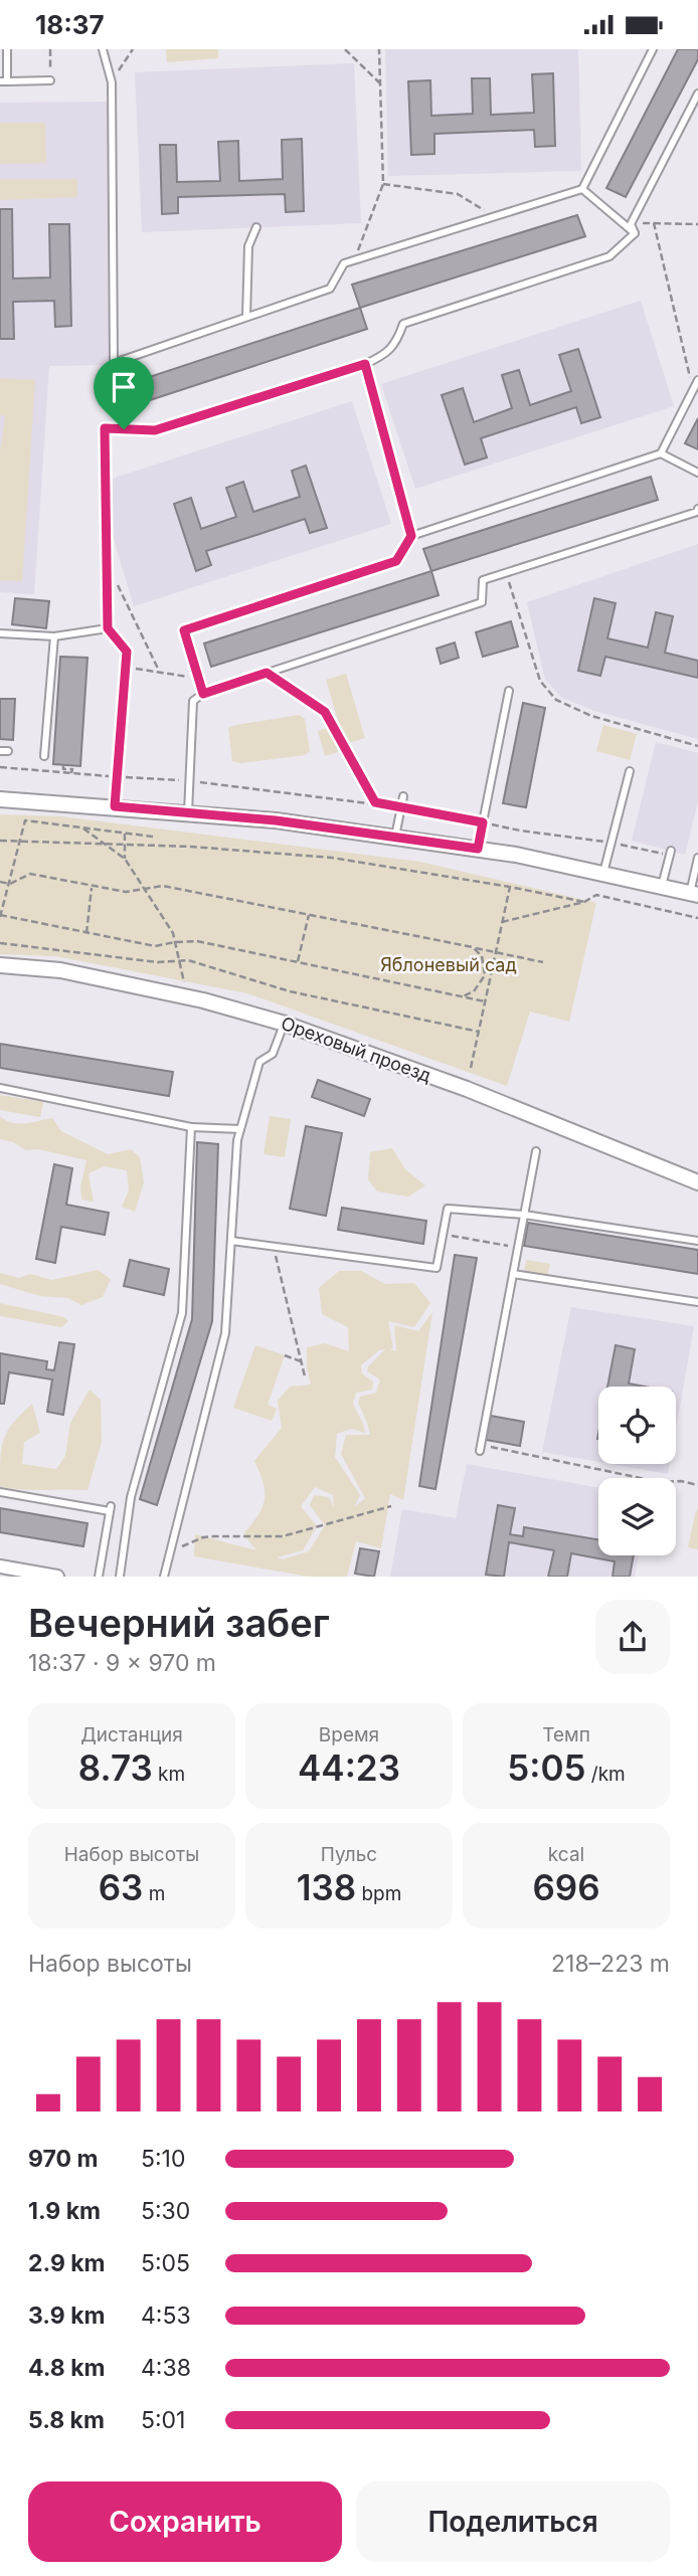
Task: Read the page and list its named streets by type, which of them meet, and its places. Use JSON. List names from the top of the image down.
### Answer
{
  "streets": {
    "street": ["Ореховый проезд"]
  },
  "parks": ["Яблоневый сад"],
  "page": {
    "status": "18:37",
    "heading": ["Вечерний забег", "18:37 · 9 × 970 m"],
    "stats": [
      ["Дистанция", "8.73 km"],
      ["Время", "44:23"],
      ["Темп", "5:05 /km"],
      ["Набор высоты", "63 m"],
      ["Пульс", "138 bpm"],
      ["kcal", "696"]
    ],
    "chart": ["Набор высоты", "218–223 m"],
    "list": [
      {
        "name": "970 m",
        "note": "5:10"
      },
      {
        "name": "1.9 km",
        "note": "5:30"
      },
      {
        "name": "2.9 km",
        "note": "5:05"
      },
      {
        "name": "3.9 km",
        "note": "4:53"
      },
      {
        "name": "4.8 km",
        "note": "4:38"
      },
      {
        "name": "5.8 km",
        "note": "5:01"
      }
    ],
    "buttons": ["Сохранить", "Поделиться"]
  }
}
